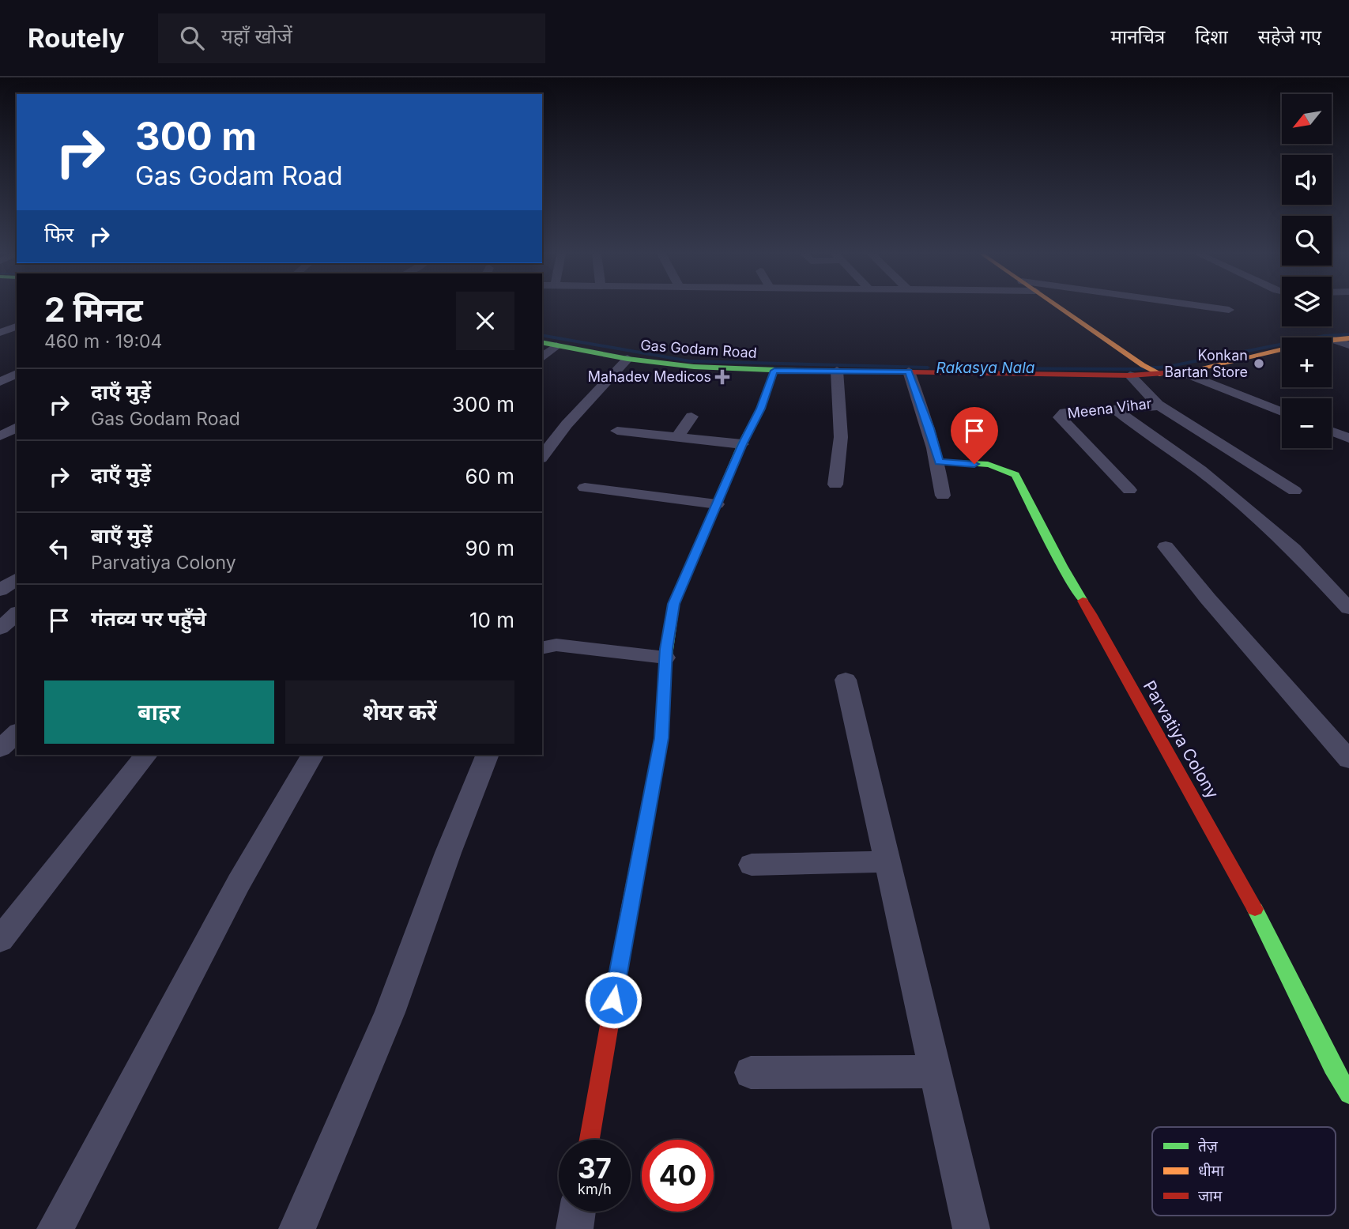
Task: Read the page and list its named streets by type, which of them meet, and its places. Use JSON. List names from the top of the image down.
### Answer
{
  "streets": {
    "street": ["Gas Godam Road", "Meena Vihar", "Parvatiya Colony"]
  },
  "crossings": [
    ["Gas Godam Road", "Meena Vihar"]
  ],
  "water": ["Rakasya Nala"],
  "places": {
    "other": ["Konkan Bartan Store"],
    "health": ["Mahadev Medicos"]
  },
  "legend": ["तेज़", "धीमा", "जाम"],
  "north": "bottom left",
  "page": {
    "header": "Routely",
    "search": "यहाँ खोजें",
    "nav": ["मानचित्र", "दिशा", "सहेजे गए"],
    "map_buttons": ["+", "−"],
    "turn": ["300 m", "Gas Godam Road"],
    "then": "फिर",
    "heading": ["2 मिनट", "460 m · 19:04"],
    "list": [
      {
        "name": "दाएँ मुड़ें",
        "note": "Gas Godam Road",
        "value": "300 m"
      },
      {
        "name": "दाएँ मुड़ें",
        "value": "60 m"
      },
      {
        "name": "बाएँ मुड़ें",
        "note": "Parvatiya Colony",
        "value": "90 m"
      },
      {
        "name": "गंतव्य पर पहुँचे",
        "value": "10 m"
      }
    ],
    "buttons": ["बाहर", "शेयर करें"],
    "speed": "37 km/h",
    "limit": "40"
  }
}
